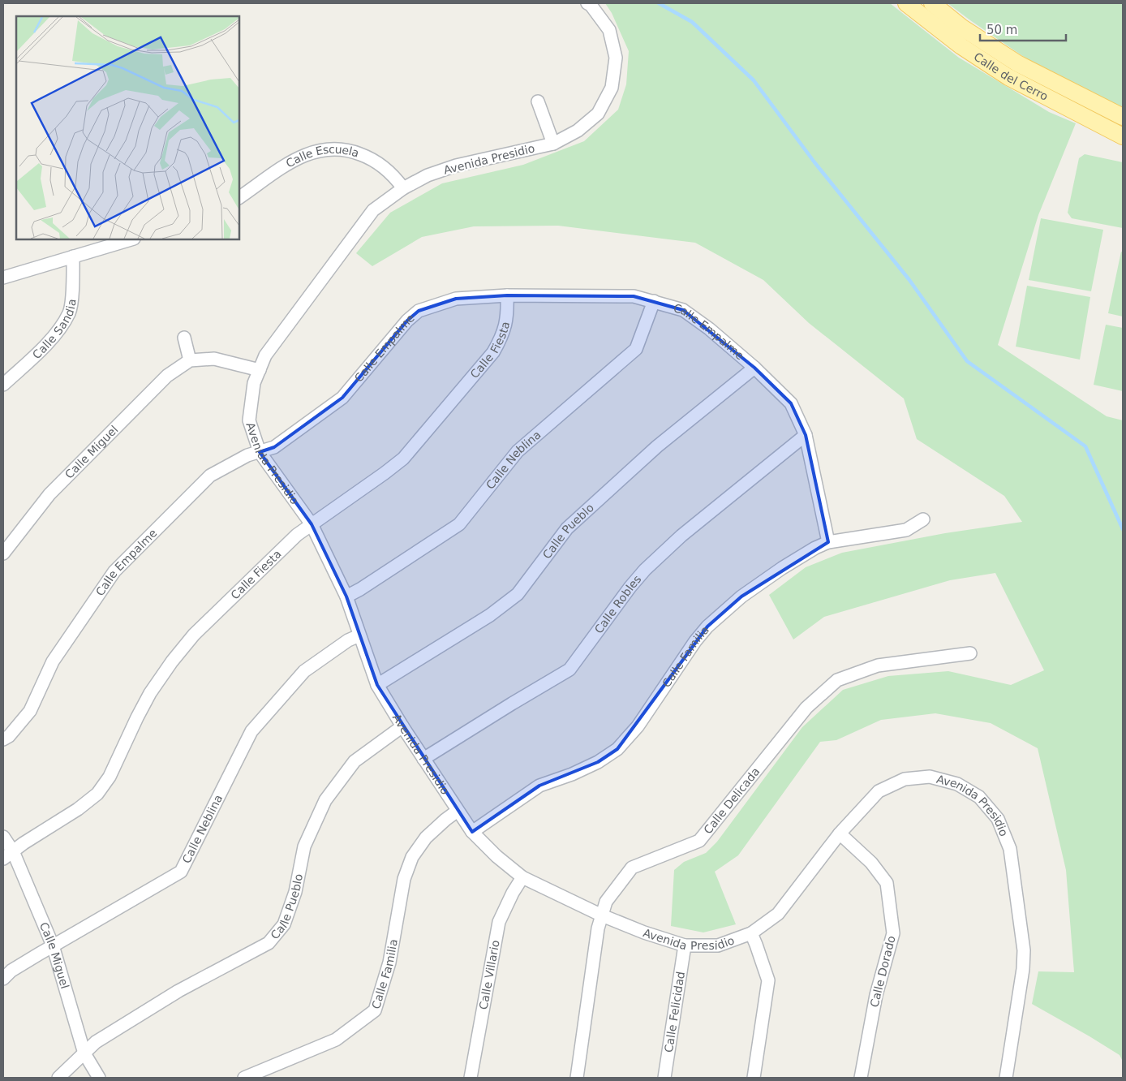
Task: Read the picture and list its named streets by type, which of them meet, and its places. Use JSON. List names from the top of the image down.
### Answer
{
  "streets": {
    "main road": ["Calle del Cerro"],
    "street": [
      "Avenida Presidio",
      "Calle Escuela",
      "Calle Sandia",
      "Calle Empalme",
      "Calle Fiesta",
      "Calle Miguel",
      "Calle Neblina",
      "Calle Pueblo",
      "Calle Robles",
      "Calle Familia",
      "Calle Delicada",
      "Calle Dorado",
      "Calle Villario",
      "Calle Felicidad"
    ]
  },
  "crossings": [
    ["Avenida Presidio", "Calle Escuela"],
    ["Avenida Presidio", "Calle Empalme"],
    ["Avenida Presidio", "Calle Fiesta"],
    ["Avenida Presidio", "Calle Neblina"],
    ["Avenida Presidio", "Calle Pueblo"],
    ["Avenida Presidio", "Calle Robles"],
    ["Avenida Presidio", "Calle Familia"],
    ["Avenida Presidio", "Calle Delicada"],
    ["Avenida Presidio", "Calle Dorado"],
    ["Avenida Presidio", "Calle Villario"],
    ["Avenida Presidio", "Calle Felicidad"],
    ["Calle Empalme", "Calle Fiesta"],
    ["Calle Empalme", "Calle Neblina"],
    ["Calle Empalme", "Calle Pueblo"],
    ["Calle Empalme", "Calle Robles"],
    ["Calle Empalme", "Calle Familia"],
    ["Calle Fiesta", "Calle Miguel"],
    ["Calle Miguel", "Calle Neblina"],
    ["Calle Miguel", "Calle Pueblo"]
  ],
  "scale_bar": "50 m"
}
